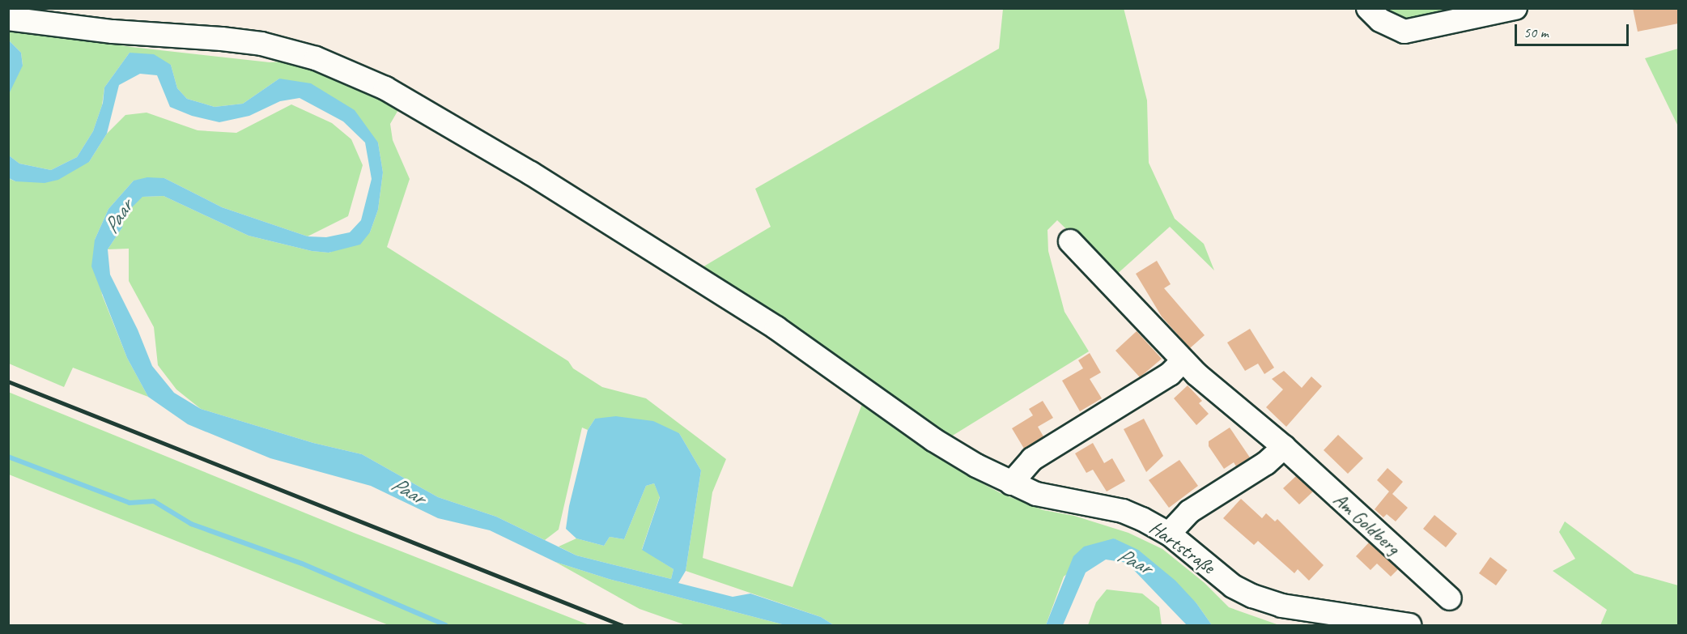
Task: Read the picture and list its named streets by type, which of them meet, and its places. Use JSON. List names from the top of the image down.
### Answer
{
  "streets": {
    "street": ["Am Goldberg", "Hartstraße"]
  },
  "water": ["Paar"],
  "scale_bar": "50 m"
}
